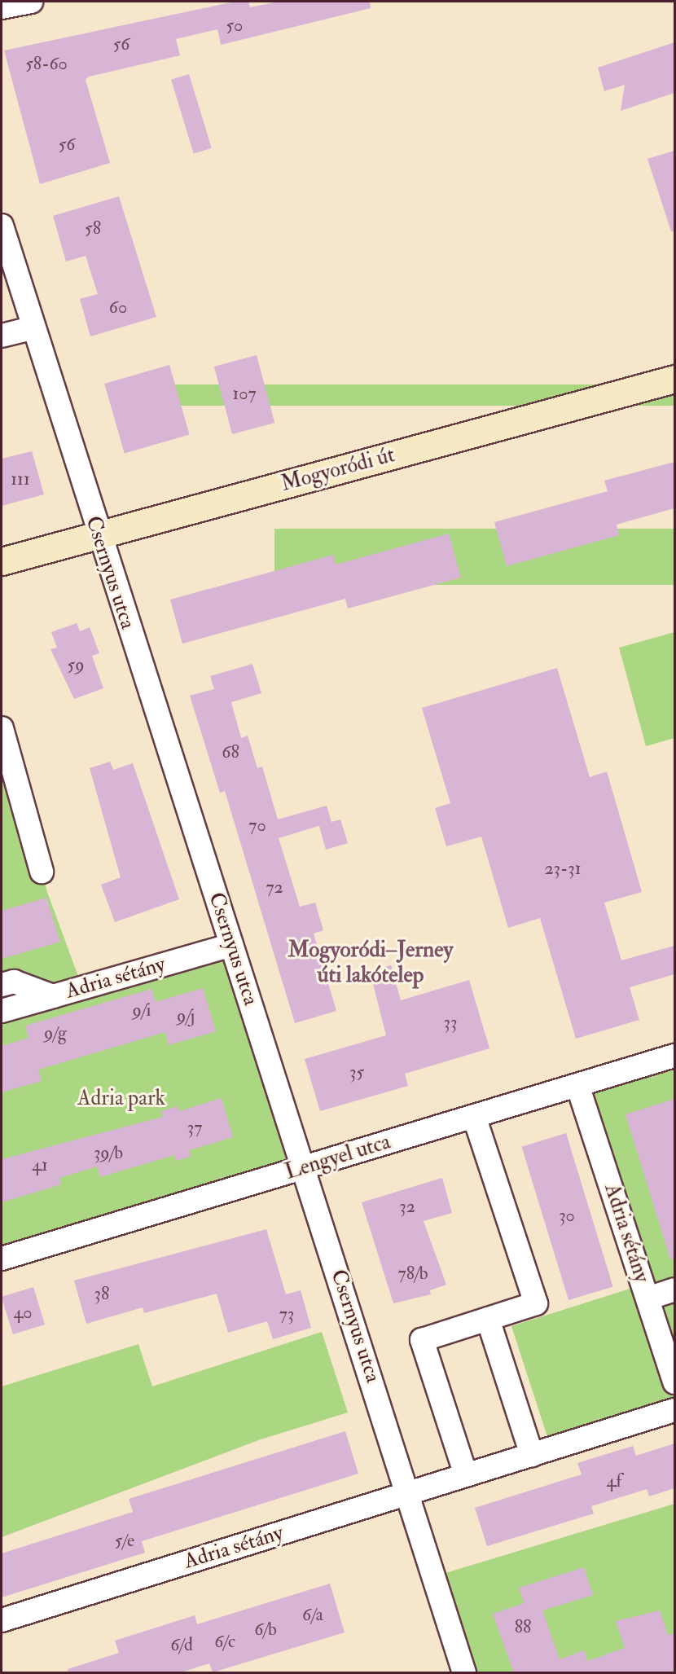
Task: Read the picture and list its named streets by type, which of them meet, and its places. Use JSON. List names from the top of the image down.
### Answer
{
  "streets": {
    "street": [
      "Mogyoródi út",
      "Csernyus utca",
      "Adria sétány",
      "Lengyel utca"
    ]
  },
  "crossings": [
    ["Mogyoródi út", "Csernyus utca"],
    ["Csernyus utca", "Adria sétány"],
    ["Csernyus utca", "Lengyel utca"],
    ["Adria sétány", "Lengyel utca"]
  ],
  "districts": ["Mogyoródi–Jerney úti lakótelep"],
  "parks": ["Adria park"],
  "house_numbers": [
    "50",
    "56",
    "58-60",
    "56",
    "58",
    "60",
    "107",
    "111",
    "59",
    "68",
    "70",
    "23-31",
    "72",
    "9/i",
    "9/j",
    "33",
    "9/g",
    "35",
    "37",
    "39/b",
    "41",
    "32",
    "30",
    "78/b",
    "38",
    "40",
    "73",
    "4f",
    "5/e",
    "6/a",
    "88",
    "6/b",
    "6/c",
    "6/d"
  ]
}
